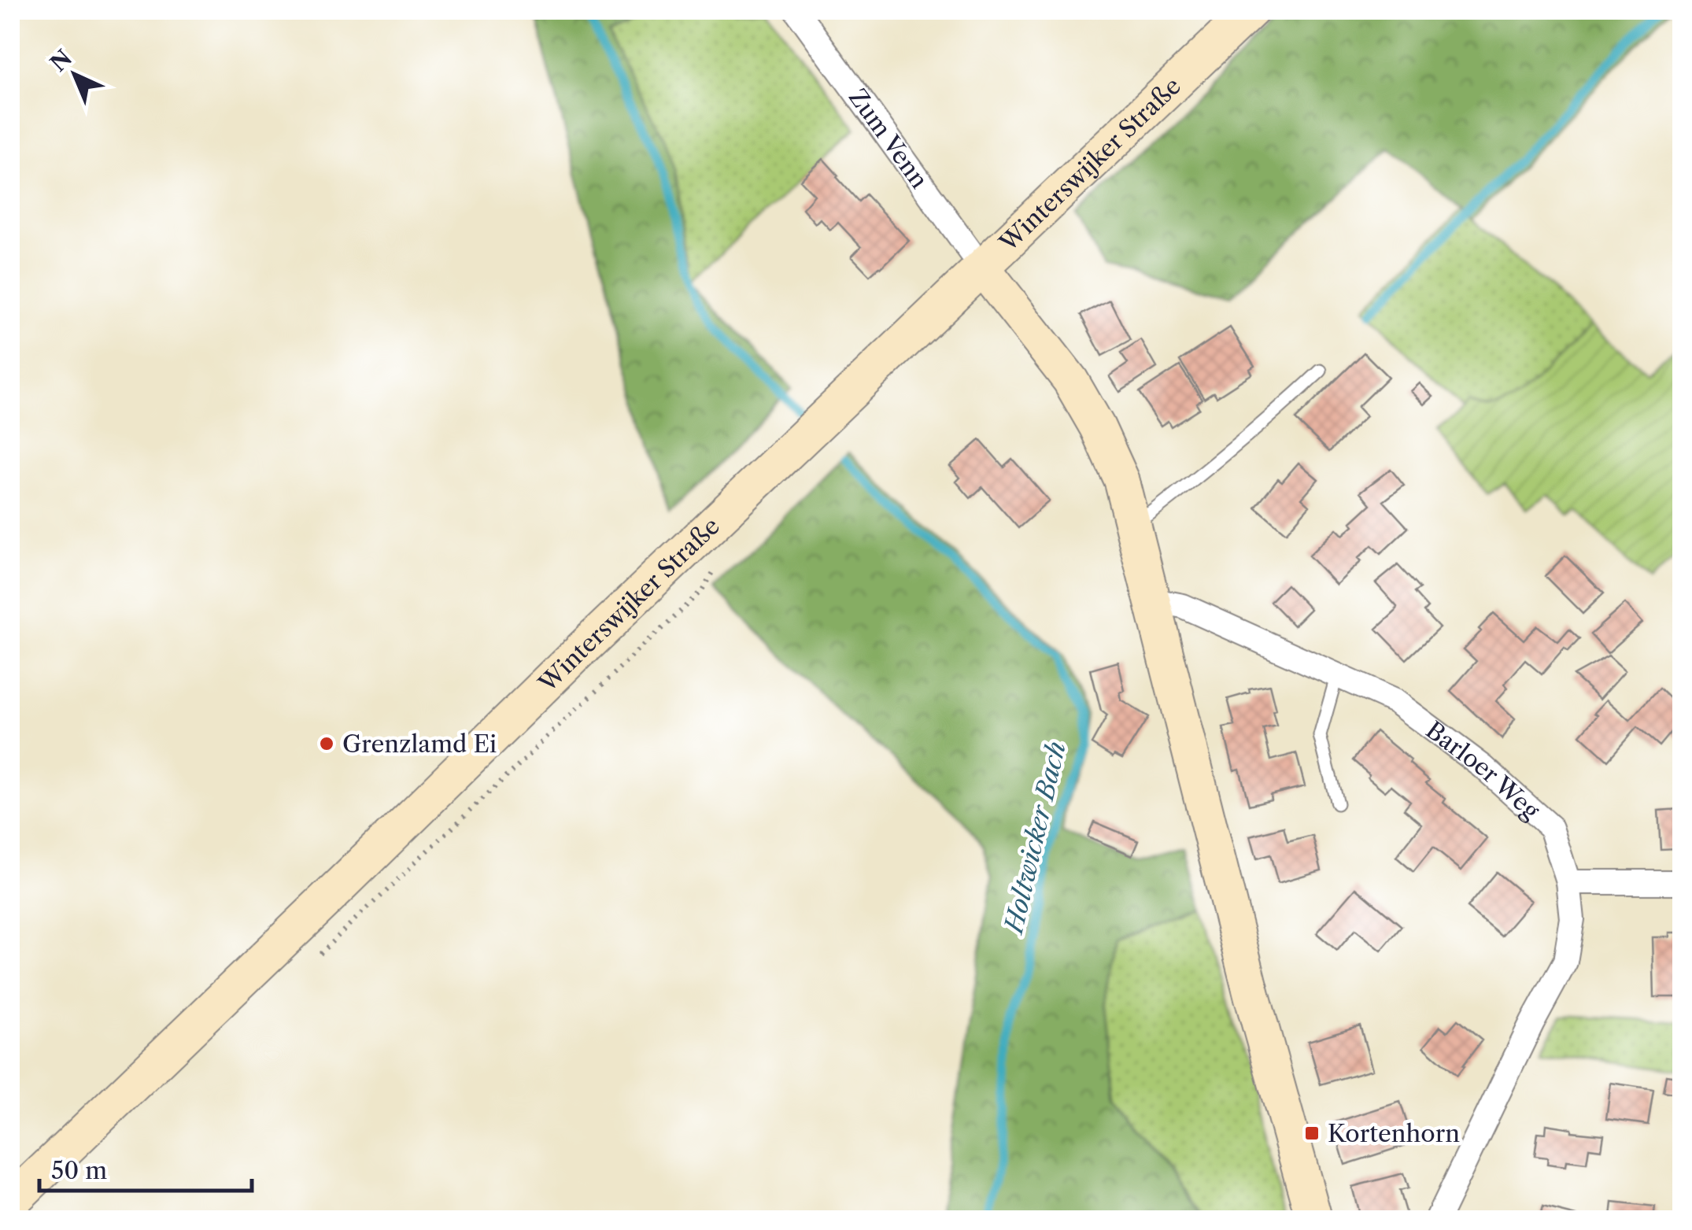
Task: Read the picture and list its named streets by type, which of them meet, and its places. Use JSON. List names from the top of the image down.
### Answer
{
  "streets": {
    "main road": ["Winterswijker Straße"],
    "street": ["Zum Venn", "Barloer Weg"]
  },
  "crossings": [
    ["Zum Venn", "Winterswijker Straße"]
  ],
  "water": ["Holtwicker Bach"],
  "places": {
    "other": ["Grenzlamd Ei"],
    "transit": ["Kortenhorn"]
  },
  "scale_bar": "50 m",
  "north": "top left"
}
